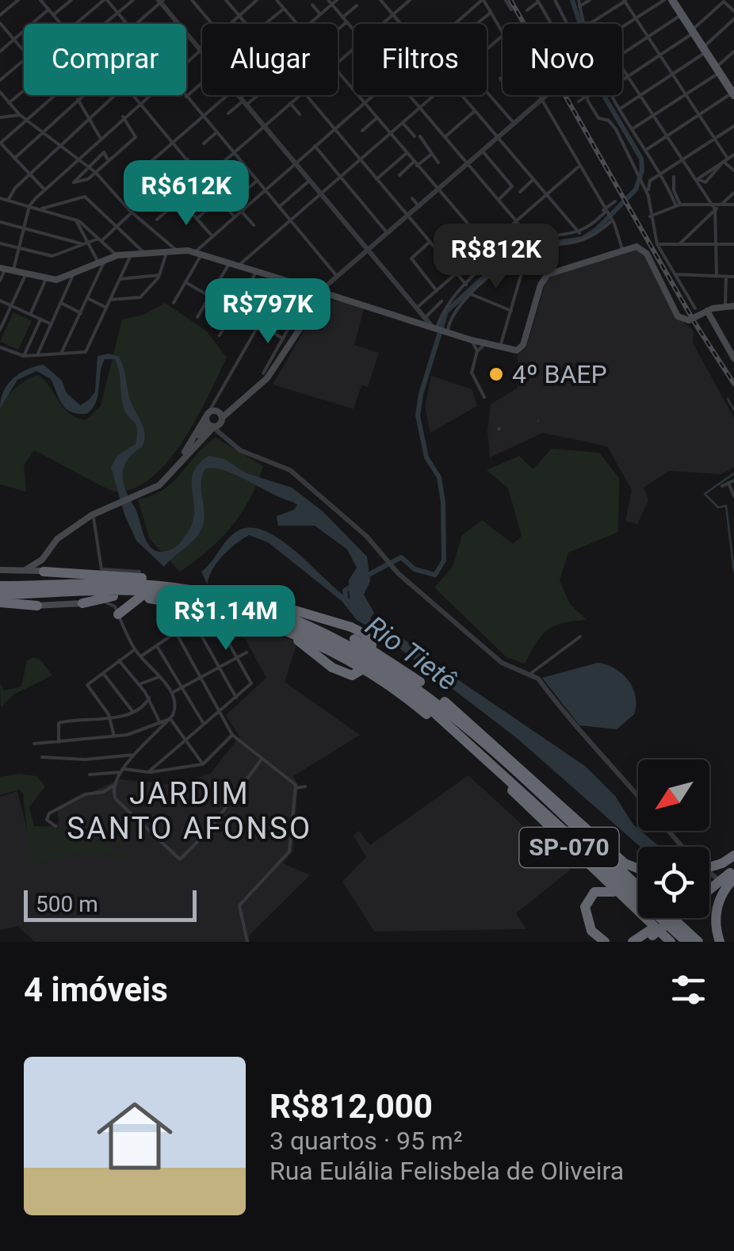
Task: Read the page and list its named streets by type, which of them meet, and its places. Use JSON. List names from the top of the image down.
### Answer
{
  "streets": {
    "highway": ["SP-070"]
  },
  "districts": ["JARDIM SANTO AFONSO"],
  "water": ["Rio Tietê"],
  "places": ["4º BAEP"],
  "scale_bar": "500 m",
  "north": "bottom left",
  "page": {
    "chip": [
      "Comprar",
      "Alugar",
      "Filtros",
      "Novo"
    ],
    "price": [
      "R$612K",
      "R$812K",
      "R$797K",
      "R$1.14M"
    ],
    "scale": "500 m",
    "heading": "4 imóveis",
    "list": [
      {
        "name": "R$812,000",
        "note": "3 quartos · 95 m² · Rua Eulália Felisbela de Oliveira"
      }
    ]
  }
}
